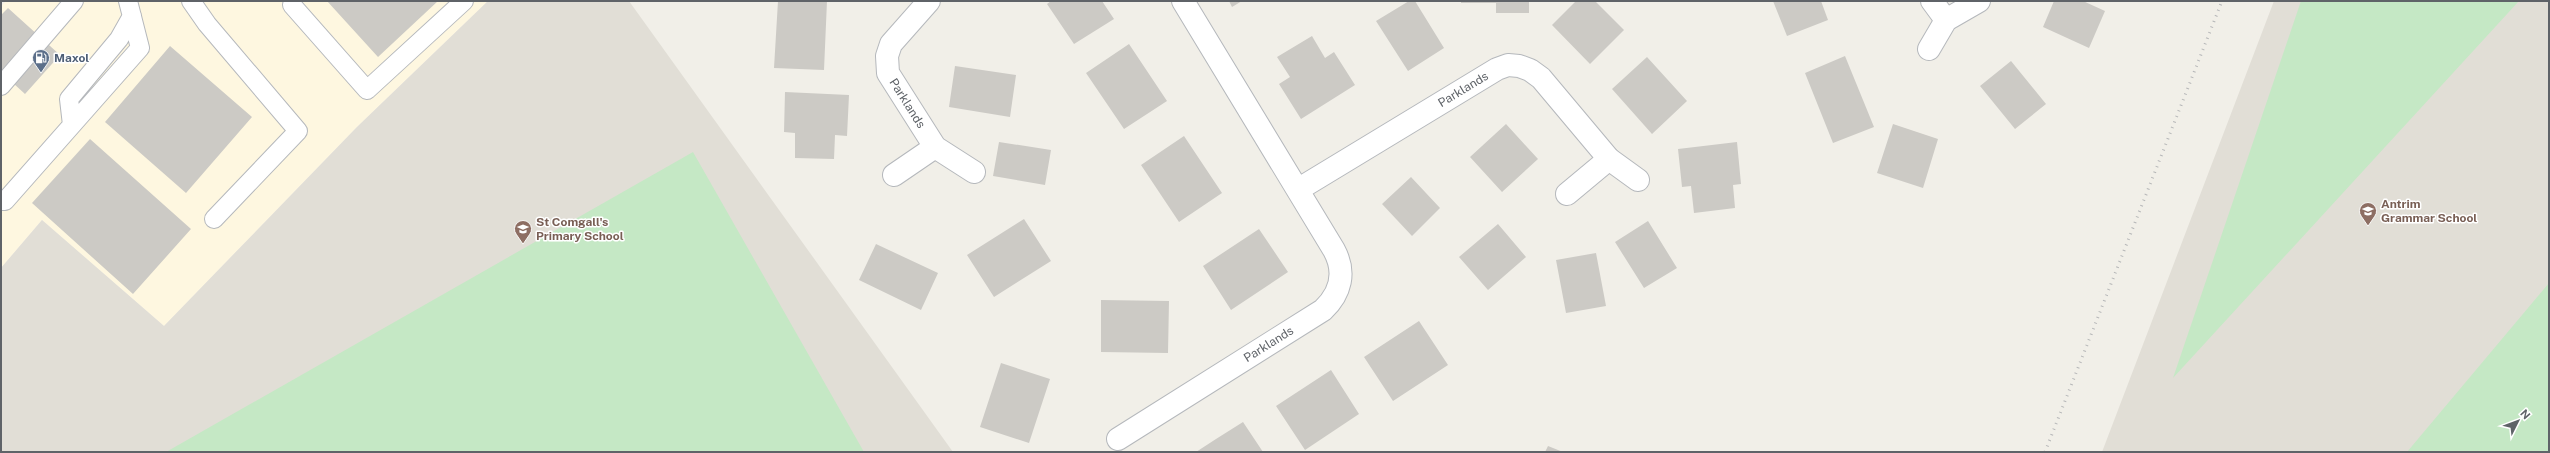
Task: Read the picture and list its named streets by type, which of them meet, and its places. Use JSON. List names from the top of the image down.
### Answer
{
  "streets": {
    "street": ["Parklands"]
  },
  "places": {
    "fuel station": ["Maxol"],
    "school or university": ["Antrim Grammar School", "St Comgall's Primary School"]
  },
  "north": "top right"
}
